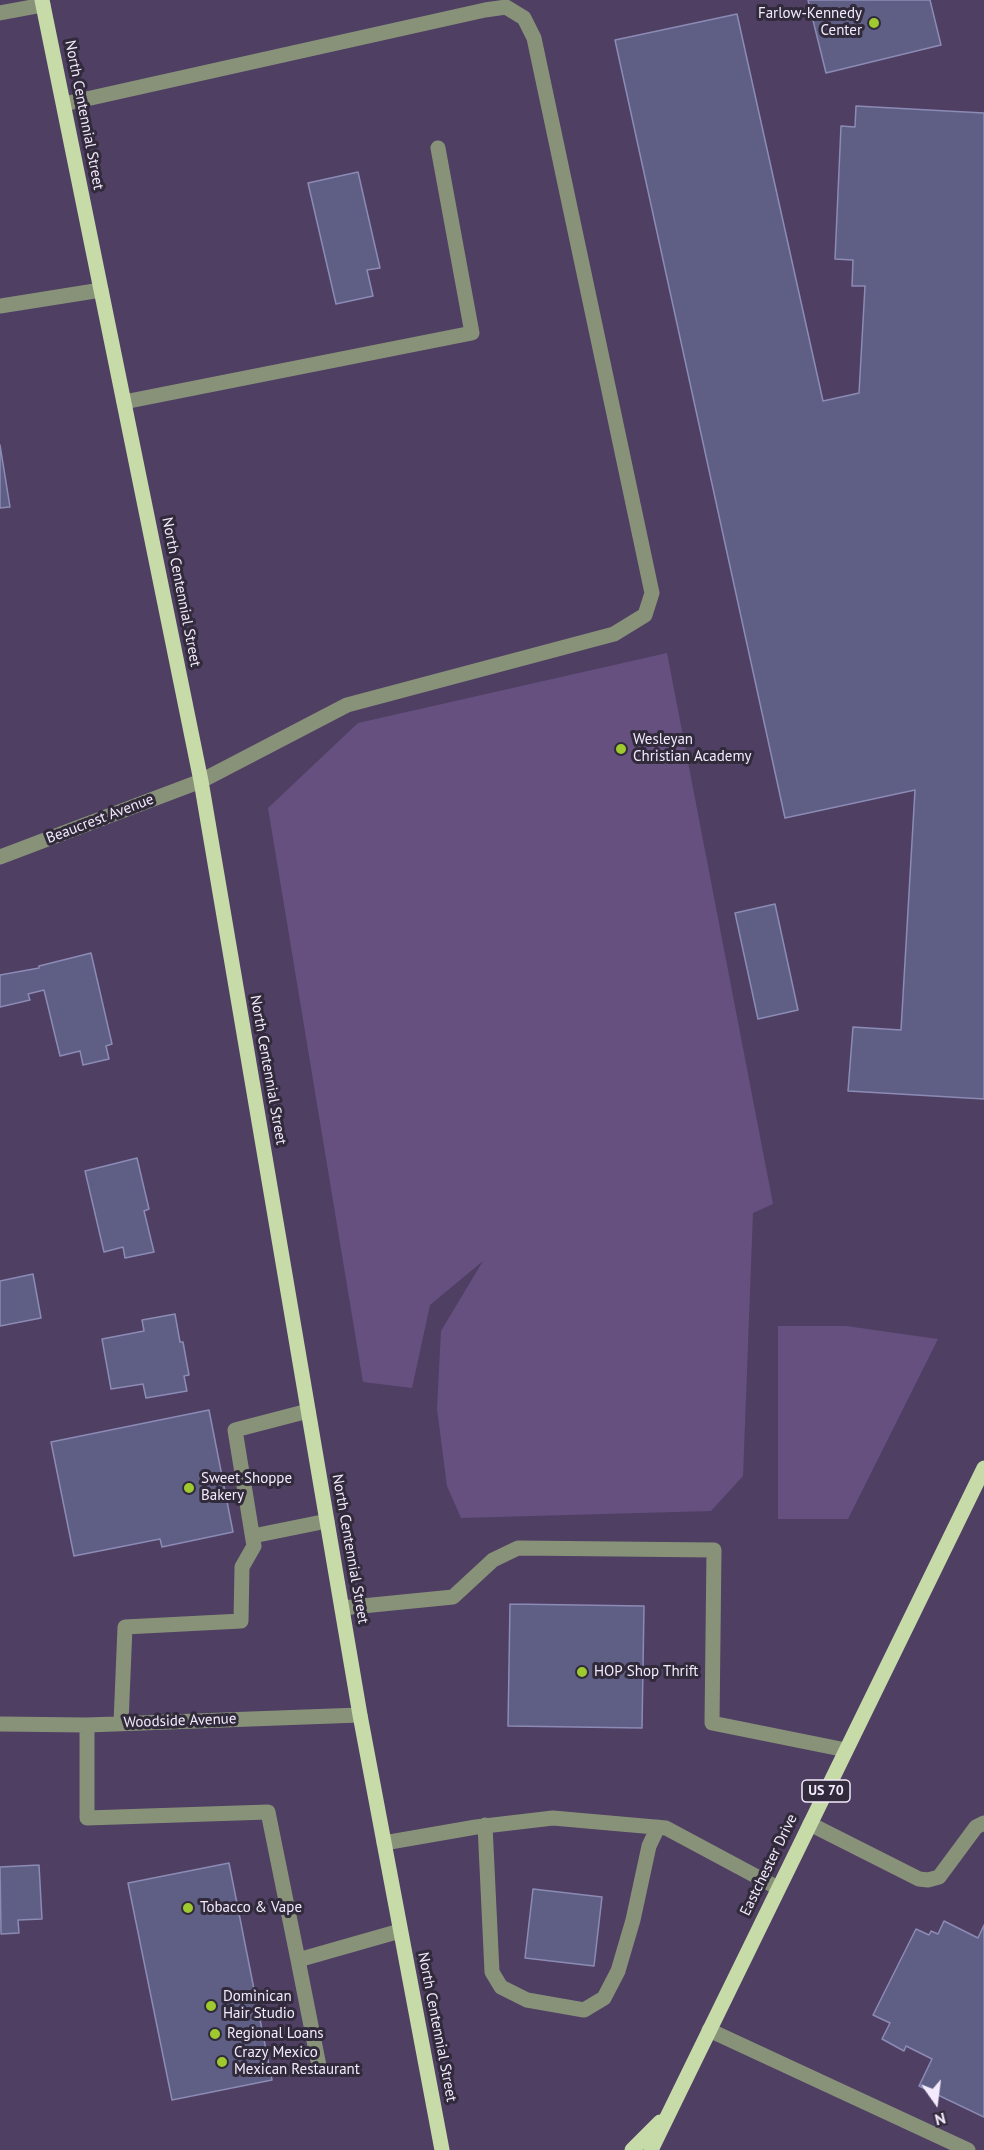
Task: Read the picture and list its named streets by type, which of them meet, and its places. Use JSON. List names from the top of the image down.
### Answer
{
  "streets": {
    "main road": ["North Centennial Street", "US 70", "Eastchester Drive"],
    "street": ["Beaucrest Avenue", "Woodside Avenue"]
  },
  "crossings": [
    ["North Centennial Street", "Beaucrest Avenue"],
    ["North Centennial Street", "Woodside Avenue"]
  ],
  "places": [
    "Farlow-Kennedy Center",
    "Wesleyan Christian Academy",
    "Sweet Shoppe Bakery",
    "HOP Shop Thrift",
    "Tobacco & Vape",
    "Dominican Hair Studio",
    "Regional Loans",
    "Crazy Mexico Mexican Restaurant"
  ],
  "north": "bottom"
}
